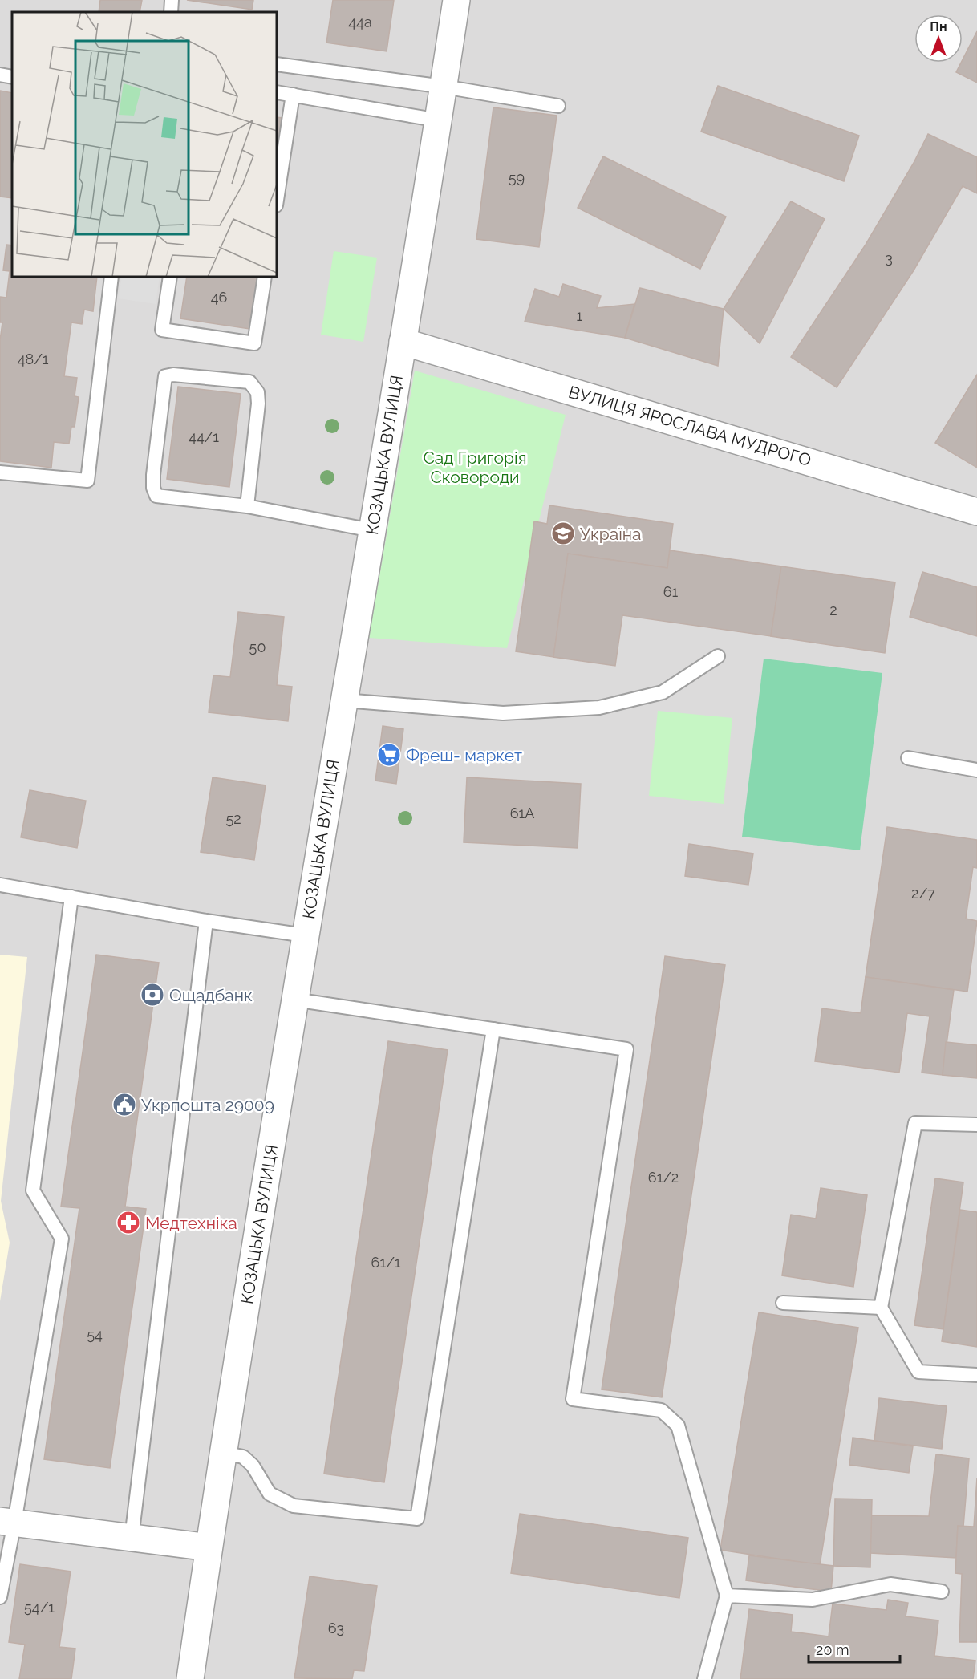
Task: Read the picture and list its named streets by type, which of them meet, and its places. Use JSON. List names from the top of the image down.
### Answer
{
  "streets": {
    "street": ["ВУЛИЦЯ ЯРОСЛАВА МУДРОГО", "КОЗАЦЬКА ВУЛИЦЯ"]
  },
  "crossings": [
    ["ВУЛИЦЯ ЯРОСЛАВА МУДРОГО", "КОЗАЦЬКА ВУЛИЦЯ"]
  ],
  "parks": ["Сад Григорія Сковороди"],
  "places": {
    "school or university": ["Україна"],
    "supermarket": ["Фреш- маркет"],
    "bank": ["Ощадбанк"],
    "public building": ["Укрпошта 29009"],
    "pharmacy": ["Медтехніка"]
  },
  "house_numbers": [
    "44а",
    "59",
    "3",
    "46",
    "1",
    "48/1",
    "44/1",
    "61",
    "2",
    "50",
    "61А",
    "52",
    "2/7",
    "61/2",
    "61/1",
    "54",
    "54/1",
    "63"
  ],
  "scale_bar": "20 m",
  "north": "top"
}
